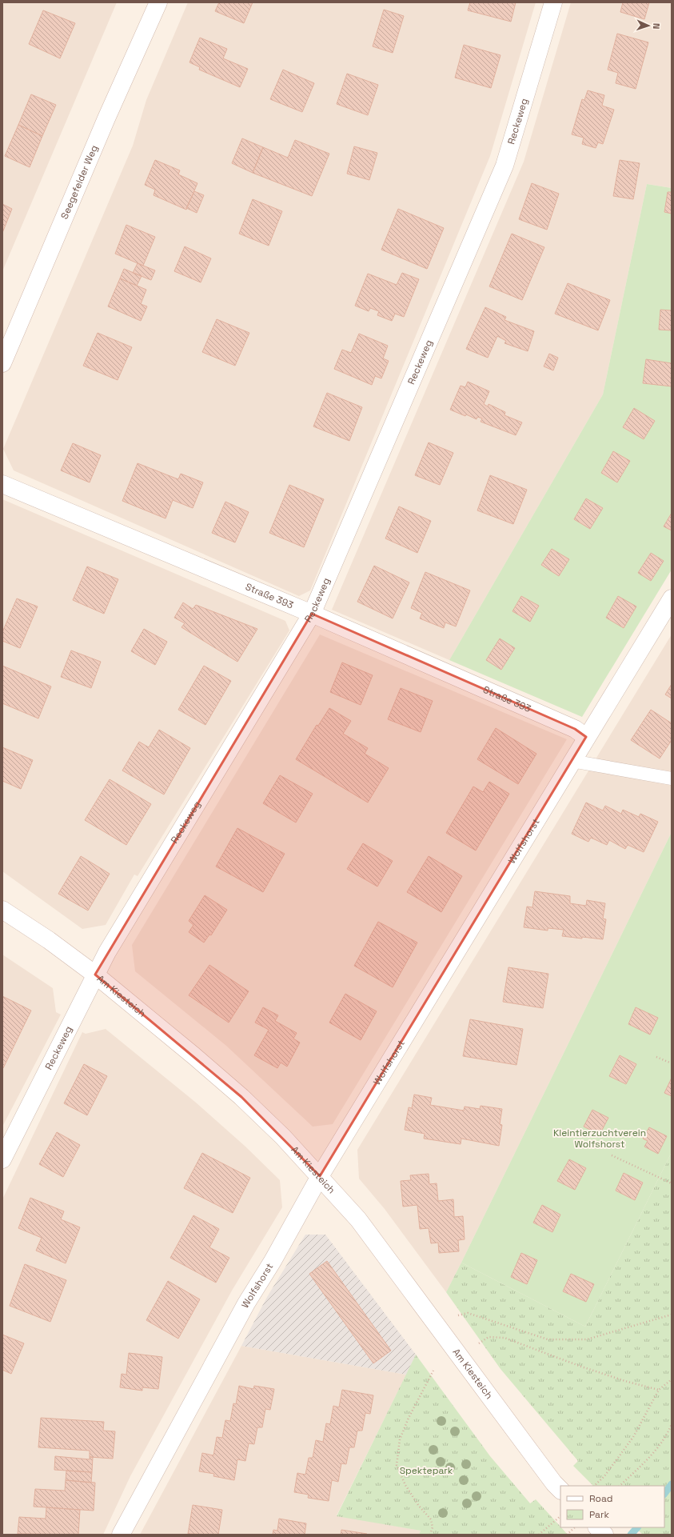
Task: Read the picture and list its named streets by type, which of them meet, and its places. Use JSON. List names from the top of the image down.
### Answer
{
  "streets": {
    "street": [
      "Reckeweg",
      "Seegefelder Weg",
      "Straße 393",
      "Wolfshorst",
      "Am Kiesteich"
    ]
  },
  "crossings": [
    ["Reckeweg", "Straße 393"],
    ["Reckeweg", "Am Kiesteich"],
    ["Straße 393", "Wolfshorst"],
    ["Wolfshorst", "Am Kiesteich"]
  ],
  "parks": ["Kleintierzuchtverein Wolfshorst", "Spektepark"],
  "legend": ["Road", "Park"],
  "north": "right"
}
